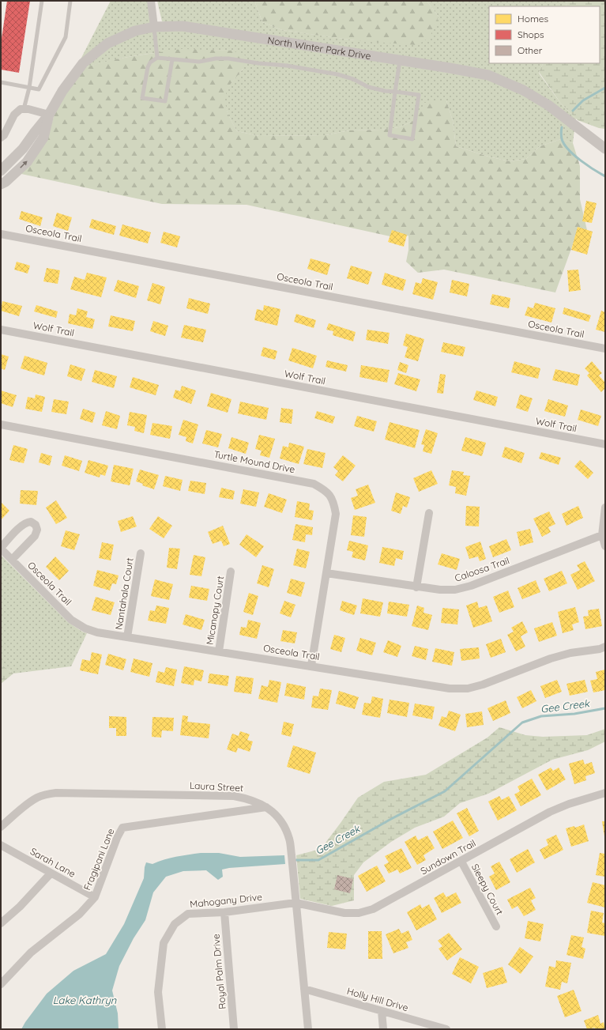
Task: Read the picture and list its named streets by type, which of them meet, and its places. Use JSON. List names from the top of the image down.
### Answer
{
  "streets": {
    "street": [
      "North Winter Park Drive",
      "Osceola Trail",
      "Wolf Trail",
      "Turtle Mound Drive",
      "Caloosa Trail",
      "Nantahala Court",
      "Micanopy Court",
      "Laura Street",
      "Sundown Trail",
      "Fragipani Lane",
      "Sarah Lane",
      "Sleepy Court",
      "Mahogany Drive",
      "Royal Palm Drive",
      "Holly Hill Drive"
    ]
  },
  "crossings": [
    ["Osceola Trail", "Turtle Mound Drive"],
    ["Osceola Trail", "Nantahala Court"],
    ["Osceola Trail", "Micanopy Court"],
    ["Turtle Mound Drive", "Caloosa Trail"],
    ["Laura Street", "Sundown Trail"],
    ["Laura Street", "Fragipani Lane"],
    ["Laura Street", "Mahogany Drive"],
    ["Laura Street", "Holly Hill Drive"],
    ["Sundown Trail", "Sleepy Court"],
    ["Sundown Trail", "Mahogany Drive"],
    ["Fragipani Lane", "Sarah Lane"],
    ["Mahogany Drive", "Royal Palm Drive"]
  ],
  "water": ["Gee Creek", "Lake Kathryn"],
  "legend": ["Homes", "Shops", "Other"]
}
